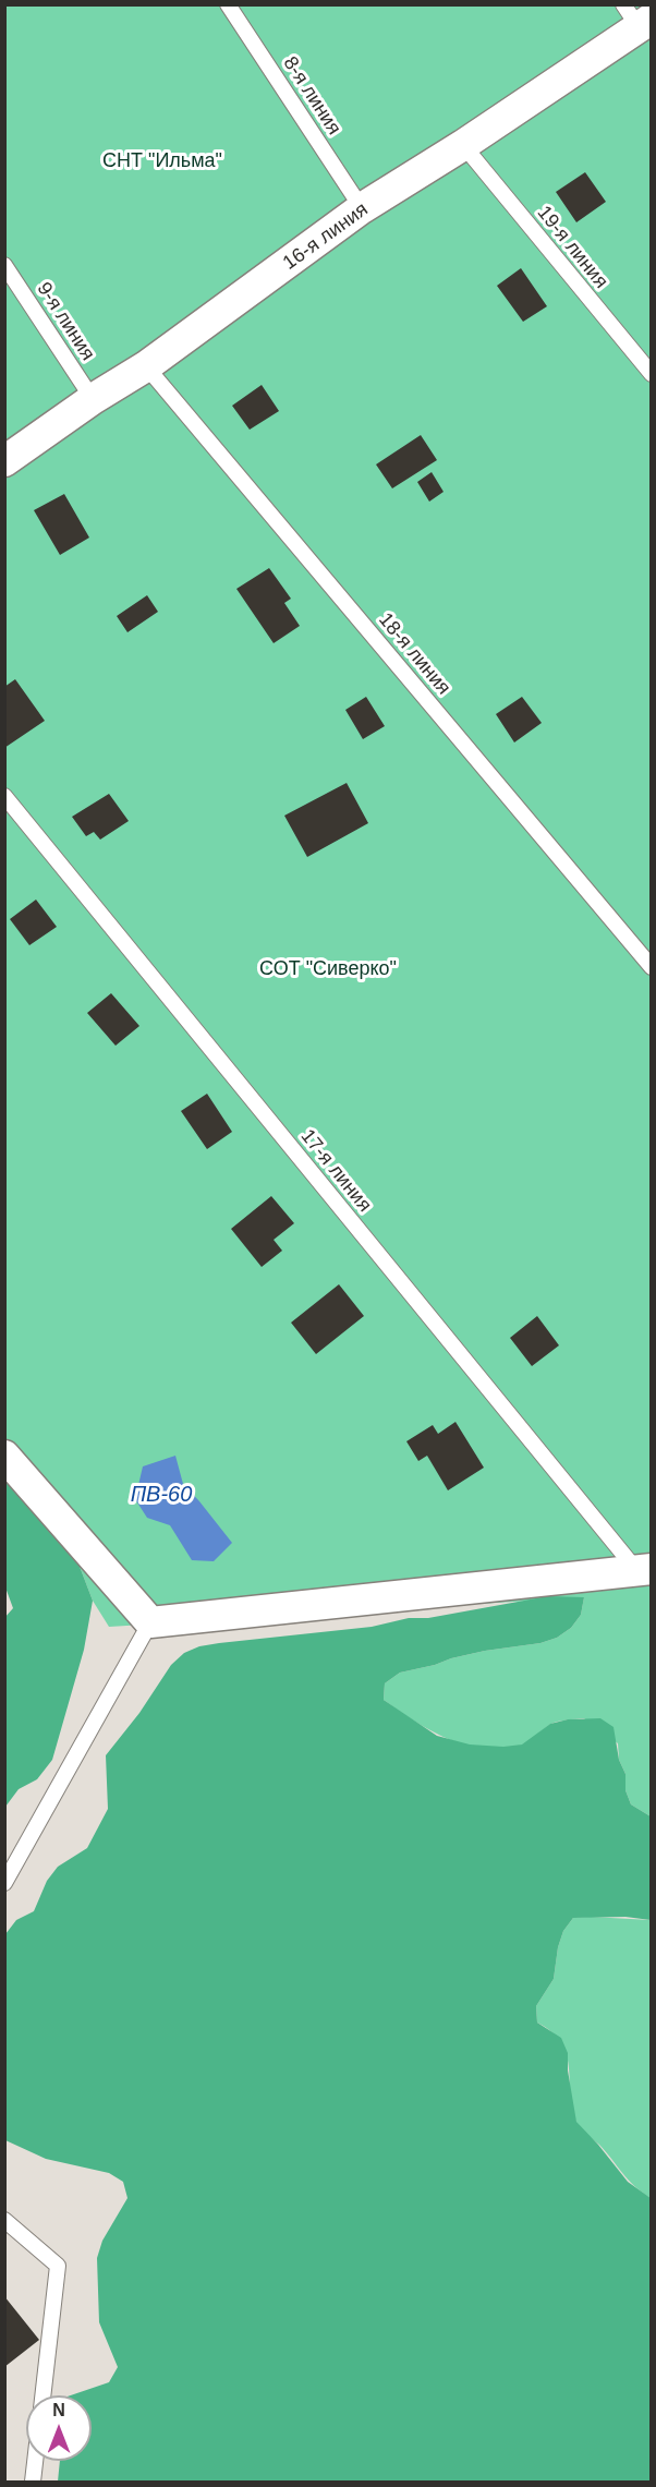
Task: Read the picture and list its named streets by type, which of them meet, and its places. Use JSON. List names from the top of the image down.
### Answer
{
  "streets": {
    "street": ["16-я линия"],
    "lane": [
      "8-я линия",
      "19-я линия",
      "9-я линия",
      "18-я линия",
      "17-я линия"
    ]
  },
  "crossings": [
    ["8-я линия", "16-я линия"],
    ["16-я линия", "19-я линия"],
    ["16-я линия", "9-я линия"],
    ["16-я линия", "18-я линия"]
  ],
  "water": ["ПВ-60"],
  "parks": ["СНТ \"Ильма\"", "СОТ \"Сиверко\""],
  "north": "top"
}
